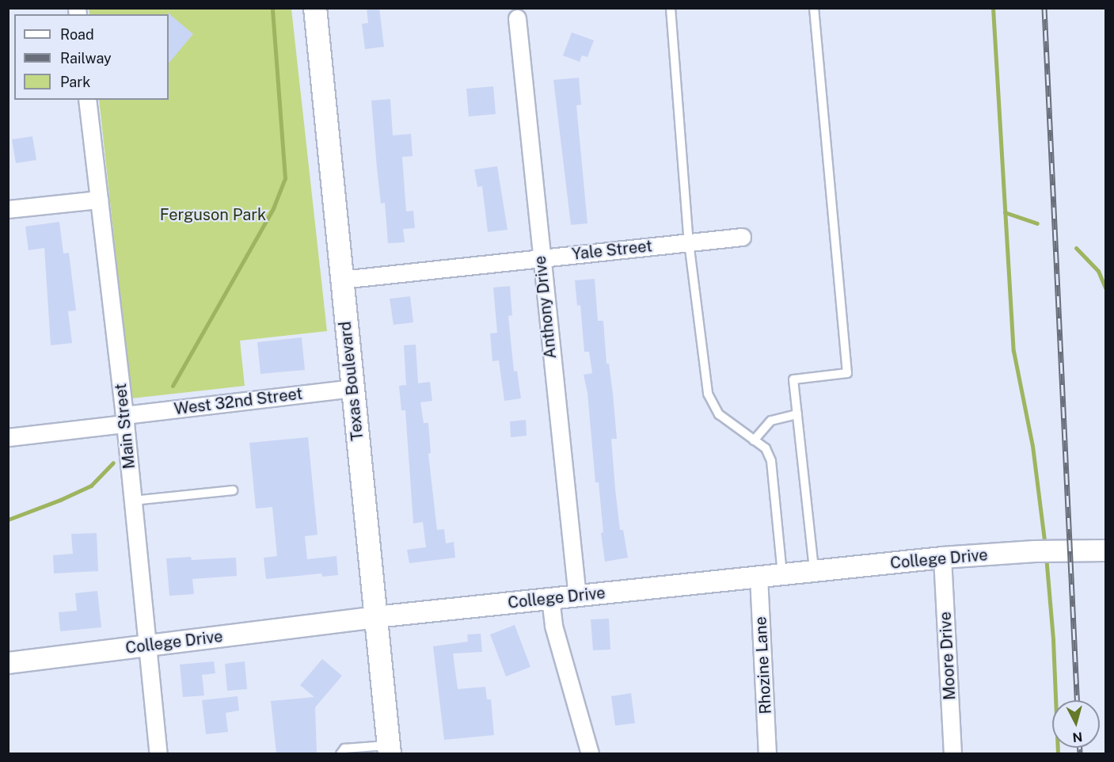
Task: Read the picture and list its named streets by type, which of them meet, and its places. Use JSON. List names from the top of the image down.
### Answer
{
  "streets": {
    "main road": ["Texas Boulevard"],
    "street": [
      "Yale Street",
      "Anthony Drive",
      "West 32nd Street",
      "Main Street",
      "College Drive",
      "Moore Drive",
      "Rhozine Lane"
    ]
  },
  "crossings": [
    ["Yale Street", "Anthony Drive"],
    ["Yale Street", "Texas Boulevard"],
    ["Anthony Drive", "College Drive"],
    ["Texas Boulevard", "West 32nd Street"],
    ["Texas Boulevard", "College Drive"],
    ["West 32nd Street", "Main Street"],
    ["Main Street", "College Drive"],
    ["College Drive", "Moore Drive"],
    ["College Drive", "Rhozine Lane"]
  ],
  "parks": ["Ferguson Park"],
  "legend": ["Road", "Railway", "Park"],
  "north": "bottom"
}
